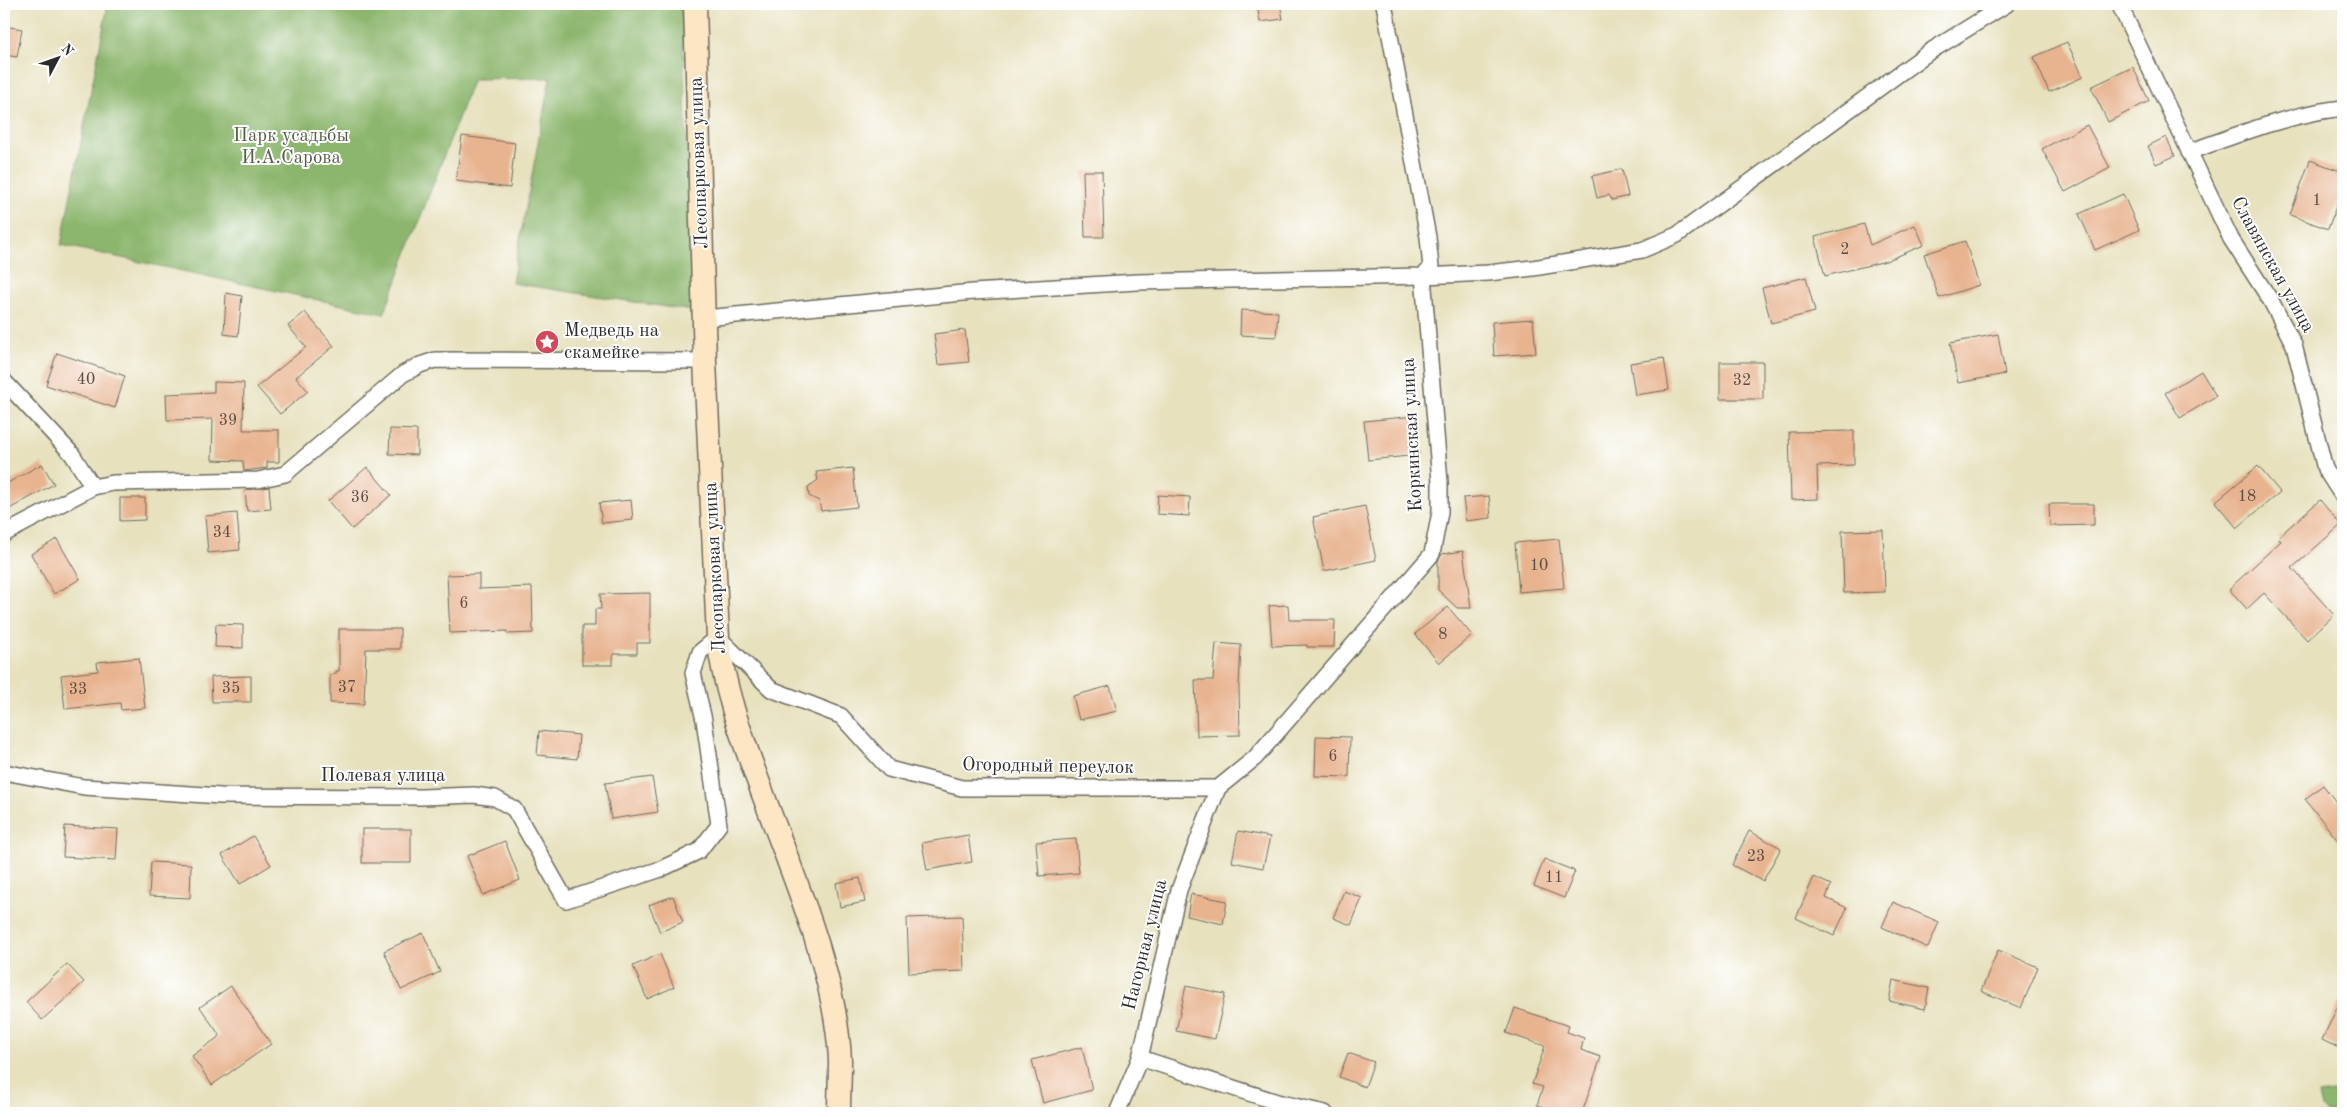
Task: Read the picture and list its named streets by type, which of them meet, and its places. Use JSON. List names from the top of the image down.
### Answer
{
  "streets": {
    "street": [
      "Лесопарковая улица",
      "Славянская улица",
      "Коркинская улица",
      "Огородный переулок",
      "Полевая улица",
      "Нагорная улица"
    ]
  },
  "crossings": [
    ["Лесопарковая улица", "Огородный переулок"],
    ["Лесопарковая улица", "Полевая улица"],
    ["Коркинская улица", "Огородный переулок"],
    ["Коркинская улица", "Нагорная улица"],
    ["Огородный переулок", "Полевая улица"],
    ["Огородный переулок", "Нагорная улица"]
  ],
  "parks": ["Парк усадьбы И.А.Сарова"],
  "places": {
    "place": ["Медведь на скамейке"]
  },
  "house_numbers": [
    "1",
    "2",
    "40",
    "32",
    "39",
    "18",
    "36",
    "34",
    "10",
    "6",
    "8",
    "37",
    "35",
    "33",
    "6",
    "23",
    "11"
  ],
  "north": "top right"
}
